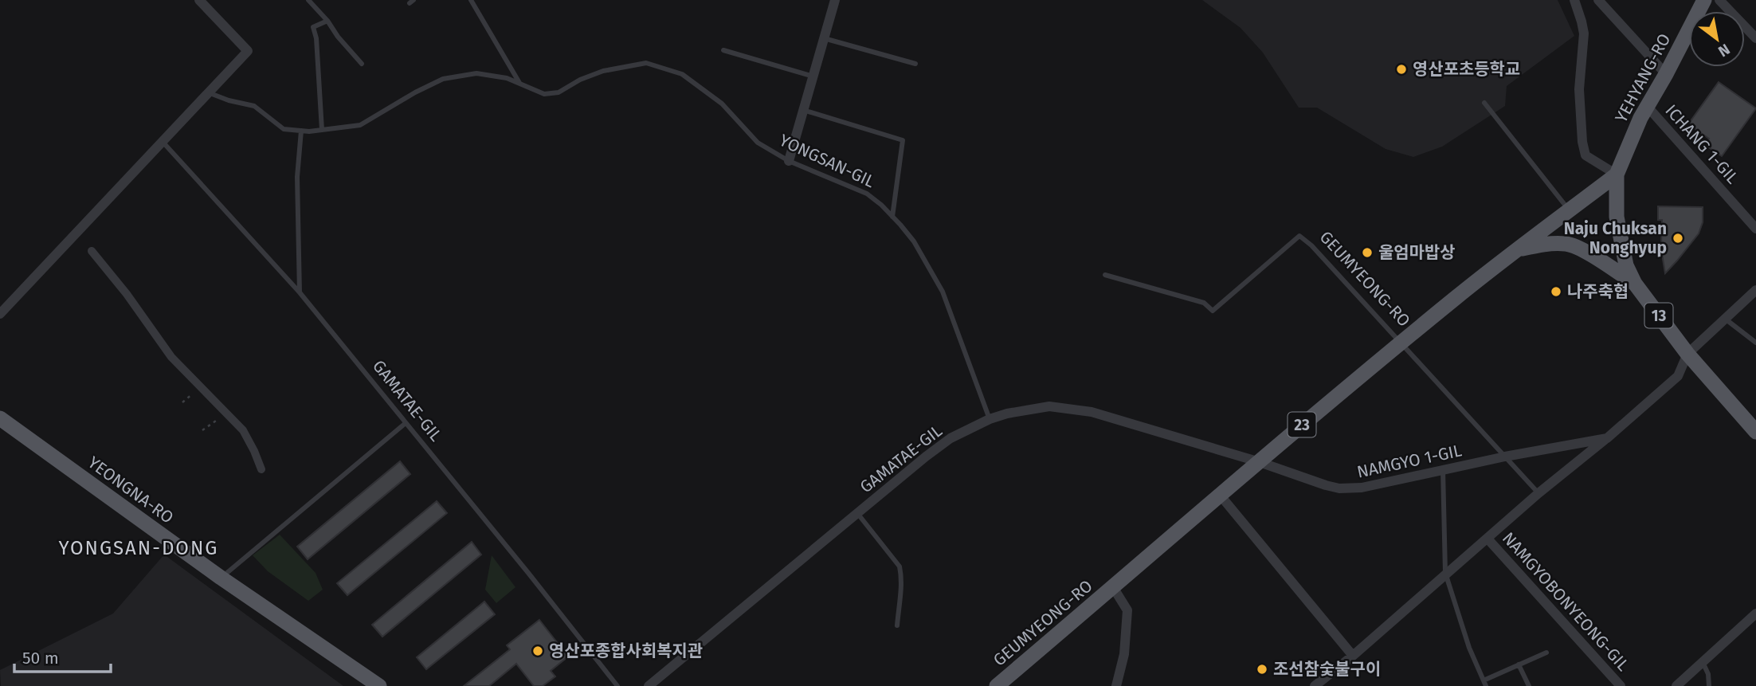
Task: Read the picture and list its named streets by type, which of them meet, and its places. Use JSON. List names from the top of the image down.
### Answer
{
  "streets": {
    "main road": [
      "YEHYANG-RO",
      "GEUMYEONG-RO",
      "13",
      "23",
      "YEONGNA-RO"
    ],
    "street": [
      "ICHANG 1-GIL",
      "GAMATAE-GIL",
      "NAMGYO 1-GIL",
      "NAMGYOBONYEONG-GIL"
    ],
    "lane": ["YONGSAN-GIL"]
  },
  "crossings": [
    ["YEHYANG-RO", "ICHANG 1-GIL"],
    ["YEHYANG-RO", "GEUMYEONG-RO"],
    ["YONGSAN-GIL", "GAMATAE-GIL"],
    ["GEUMYEONG-RO", "GAMATAE-GIL"],
    ["GEUMYEONG-RO", "NAMGYO 1-GIL"],
    ["GAMATAE-GIL", "NAMGYO 1-GIL"]
  ],
  "districts": ["YONGSAN-DONG"],
  "places": [
    "영산포초등학교",
    "Naju Chuksan Nonghyup",
    "울엄마밥상",
    "나주축협",
    "영산포종합사회복지관",
    "조선참숯불구이"
  ],
  "scale_bar": "50 m",
  "north": "bottom right"
}
